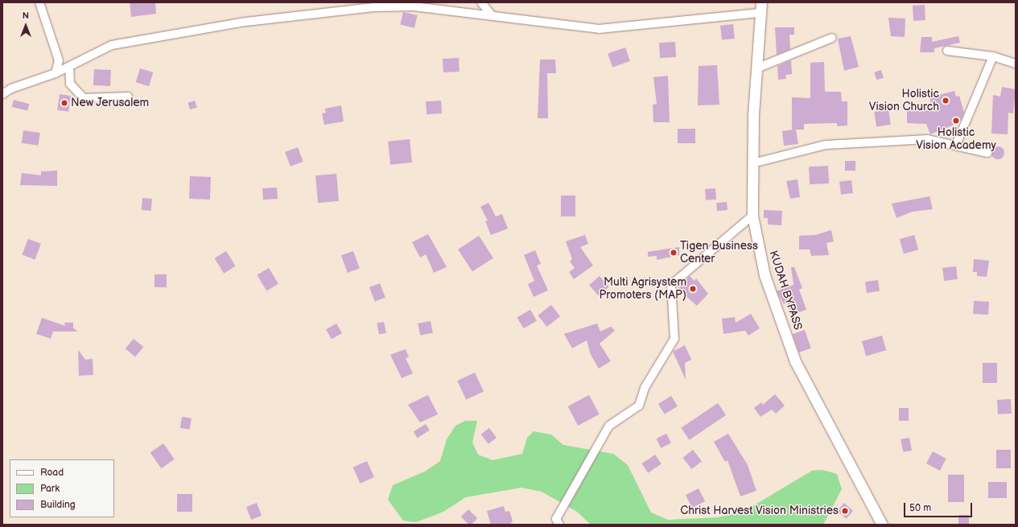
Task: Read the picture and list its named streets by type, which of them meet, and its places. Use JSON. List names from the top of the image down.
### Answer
{
  "streets": {
    "street": ["KUDAH BYPASS"]
  },
  "places": [
    "Holistic Vision Church",
    "New Jerusalem",
    "Holistic Vision Academy",
    "Tigen Business Center",
    "Multi Agrisystem Promoters (MAP)",
    "Christ Harvest Vision Ministries"
  ],
  "legend": ["Road", "Park", "Building"],
  "scale_bar": "50 m",
  "north": "top"
}
